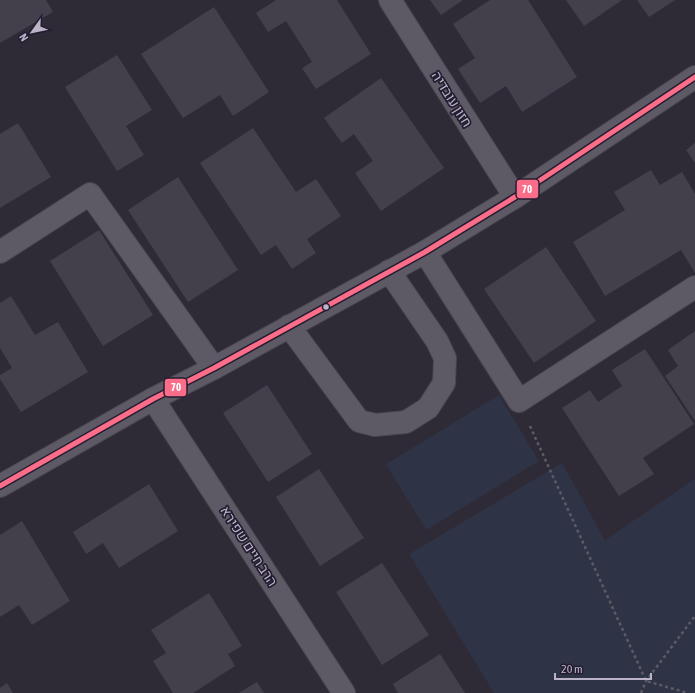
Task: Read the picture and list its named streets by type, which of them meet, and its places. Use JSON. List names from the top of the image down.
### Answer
{
  "streets": {
    "street": ["חזון עובדיה", "הרב חיים שפירא"]
  },
  "lines": ["transit line 70"],
  "scale_bar": "20 m",
  "north": "bottom left"
}
